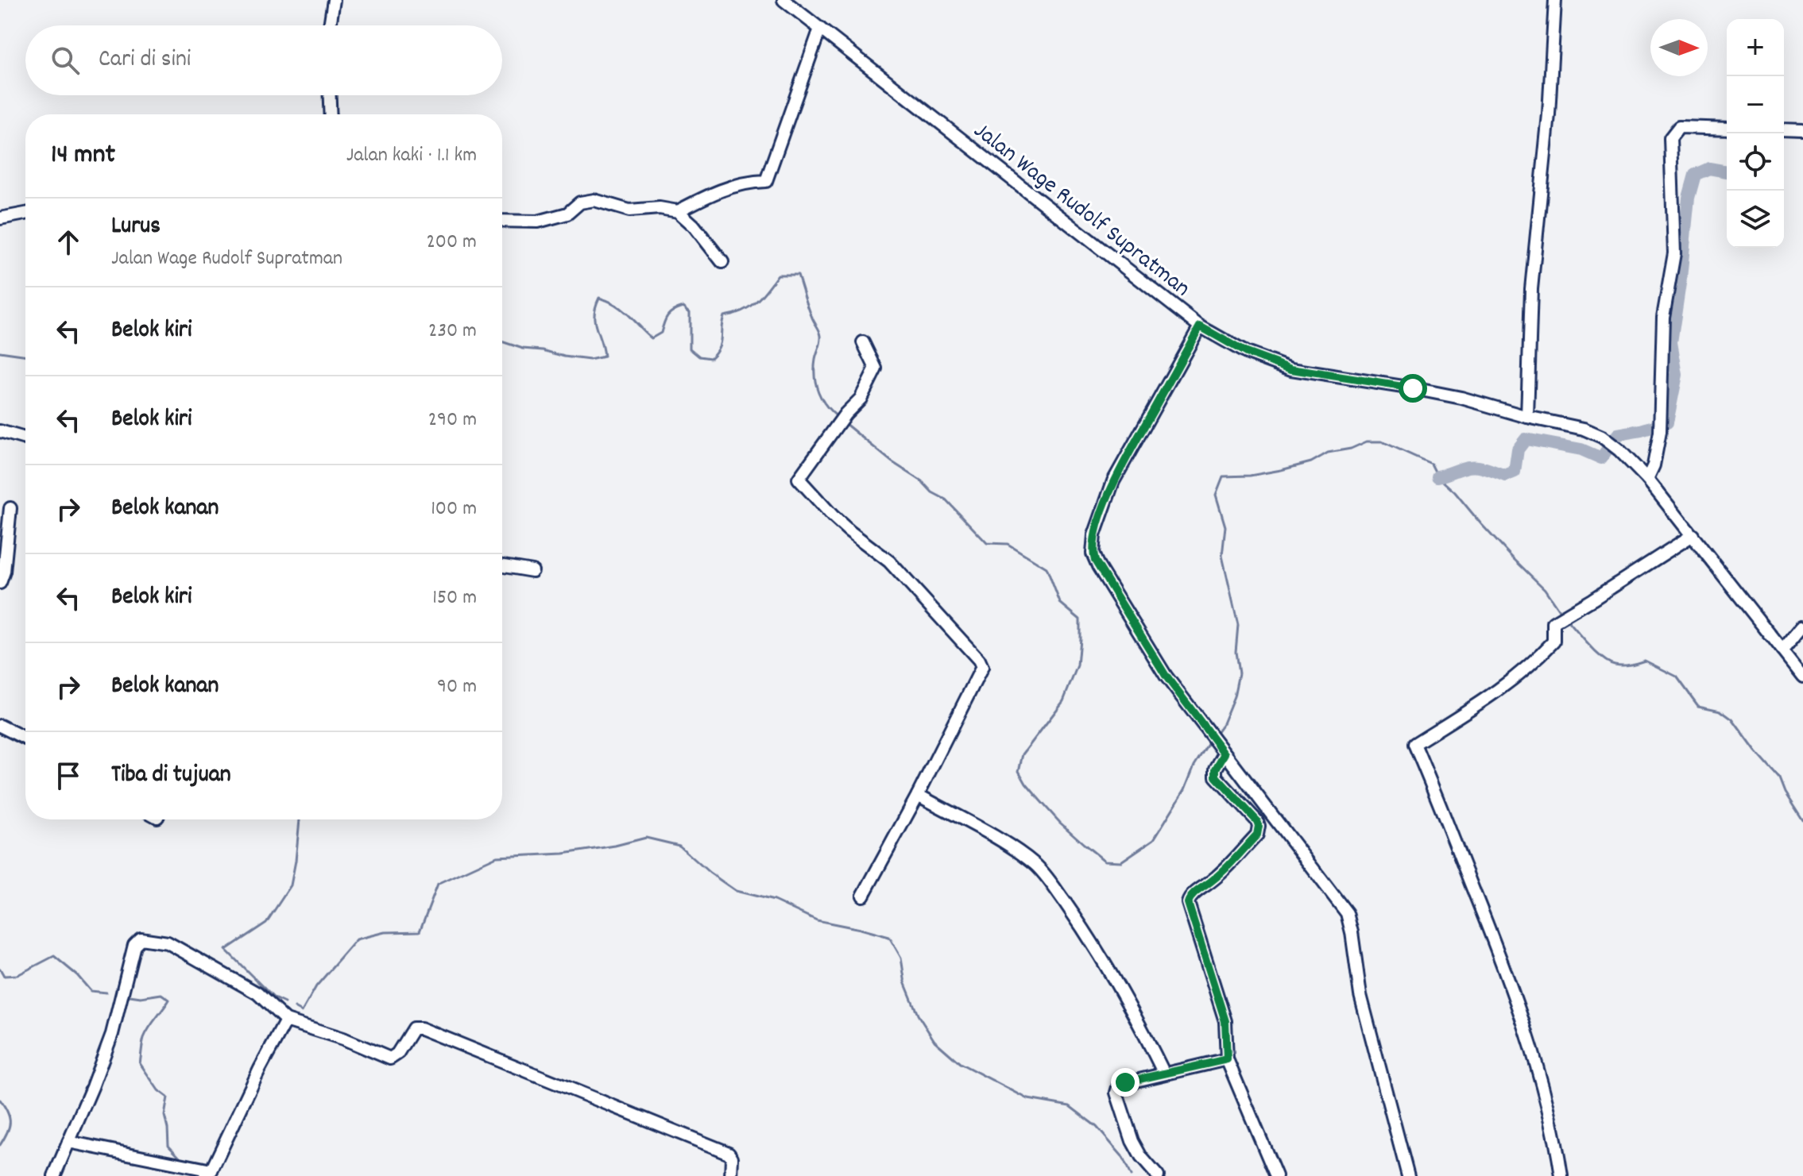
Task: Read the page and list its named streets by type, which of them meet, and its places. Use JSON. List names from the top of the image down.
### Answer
{
  "streets": {
    "street": ["Jalan Wage Rudolf Supratman"]
  },
  "north": "right",
  "page": {
    "map_buttons": ["+", "−"],
    "search": "Cari di sini",
    "heading": ["14 mnt", "Jalan kaki · 1.1 km"],
    "list": [
      ["Lurus", "Jalan Wage Rudolf Supratman", "200 m"],
      ["Belok kiri", "230 m"],
      ["Belok kiri", "290 m"],
      ["Belok kanan", "100 m"],
      ["Belok kiri", "150 m"],
      ["Belok kanan", "90 m"],
      "Tiba di tujuan"
    ]
  }
}
